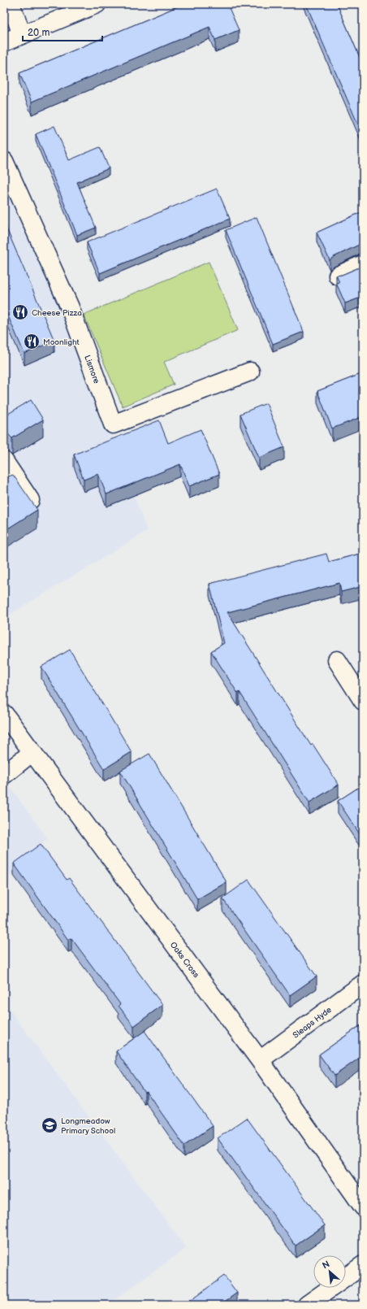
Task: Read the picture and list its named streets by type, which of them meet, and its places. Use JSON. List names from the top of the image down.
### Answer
{
  "streets": {
    "street": ["Lismore", "Oaks Cross", "Sleaps Hyde"]
  },
  "crossings": [
    ["Oaks Cross", "Sleaps Hyde"]
  ],
  "places": {
    "restaurant": ["Cheese Pizza", "Moonlight"],
    "school or university": ["Longmeadow Primary School"]
  },
  "scale_bar": "20 m",
  "north": "top left"
}
